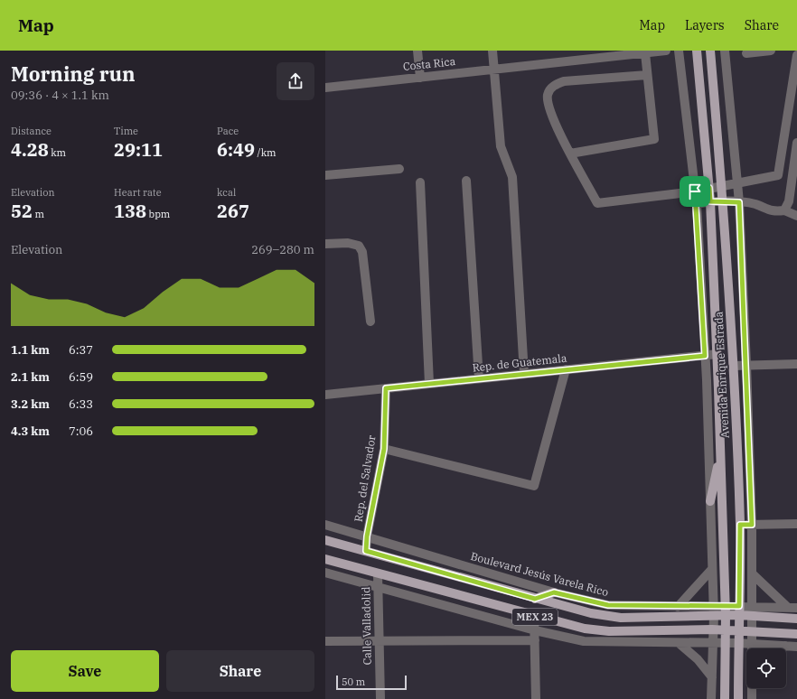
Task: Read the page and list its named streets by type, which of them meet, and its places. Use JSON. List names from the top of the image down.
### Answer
{
  "streets": {
    "main road": ["Avenida Enrique Estrada", "Boulevard Jesús Varela Rico", "MEX 23"],
    "street": [
      "Costa Rica",
      "Rep. de Guatemala",
      "Rep. del Salvador",
      "Calle Valladolid"
    ]
  },
  "crossings": [
    ["Rep. de Guatemala", "Avenida Enrique Estrada"],
    ["Rep. de Guatemala", "Rep. del Salvador"],
    ["Avenida Enrique Estrada", "Boulevard Jesús Varela Rico"],
    ["Avenida Enrique Estrada", "MEX 23"],
    ["Rep. del Salvador", "Boulevard Jesús Varela Rico"],
    ["Boulevard Jesús Varela Rico", "MEX 23"],
    ["MEX 23", "Calle Valladolid"]
  ],
  "scale_bar": "50 m",
  "page": {
    "header": "Map",
    "nav": ["Map", "Layers", "Share"],
    "heading": ["Morning run", "09:36 · 4 × 1.1 km"],
    "stats": [
      ["Distance", "4.28 km"],
      ["Time", "29:11"],
      ["Pace", "6:49 /km"],
      ["Elevation", "52 m"],
      ["Heart rate", "138 bpm"],
      ["kcal", "267"]
    ],
    "chart": ["Elevation", "269–280 m"],
    "list": [
      {
        "name": "1.1 km",
        "note": "6:37"
      },
      {
        "name": "2.1 km",
        "note": "6:59"
      },
      {
        "name": "3.2 km",
        "note": "6:33"
      },
      {
        "name": "4.3 km",
        "note": "7:06"
      }
    ],
    "buttons": ["Save", "Share"],
    "scale": "50 m"
  }
}
